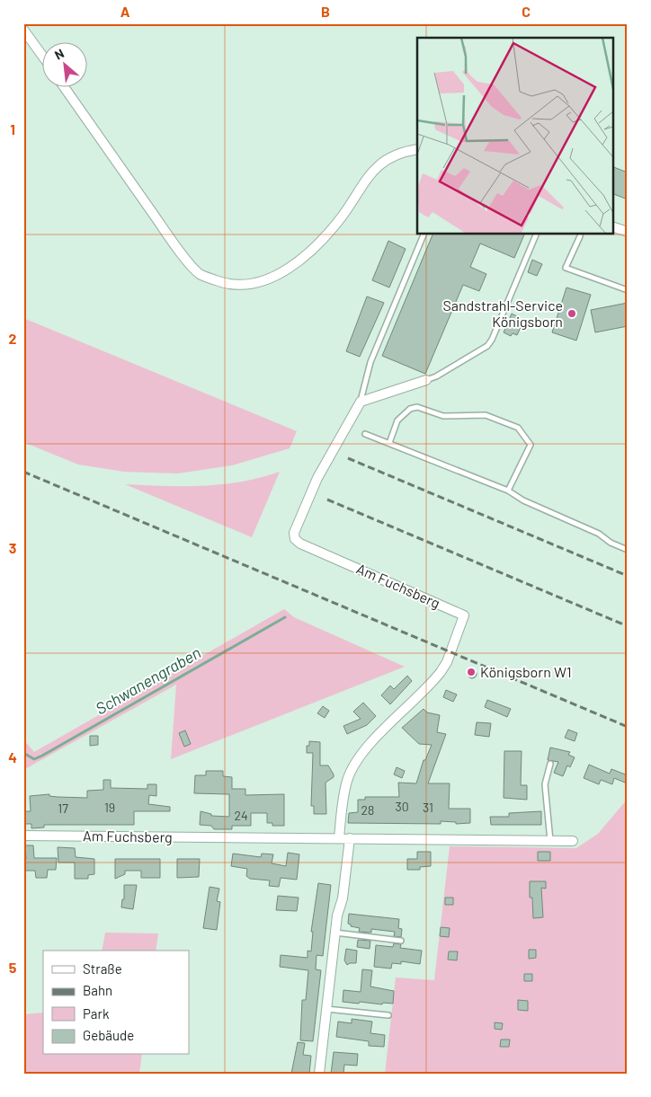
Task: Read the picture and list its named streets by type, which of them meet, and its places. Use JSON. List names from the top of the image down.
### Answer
{
  "streets": {
    "street": ["Am Fuchsberg"]
  },
  "water": ["Schwanengraben"],
  "places": ["Sandstrahl-Service Königsborn", "Königsborn W1"],
  "house_numbers": [
    "30",
    "19",
    "31",
    "17",
    "28",
    "24"
  ],
  "legend": [
    "Straße",
    "Bahn",
    "Park",
    "Gebäude"
  ],
  "north": "top left",
  "grid": {
    "columns": ["A", "B", "C"],
    "rows": [
      "1",
      "2",
      "3",
      "4",
      "5"
    ]
  }
}
